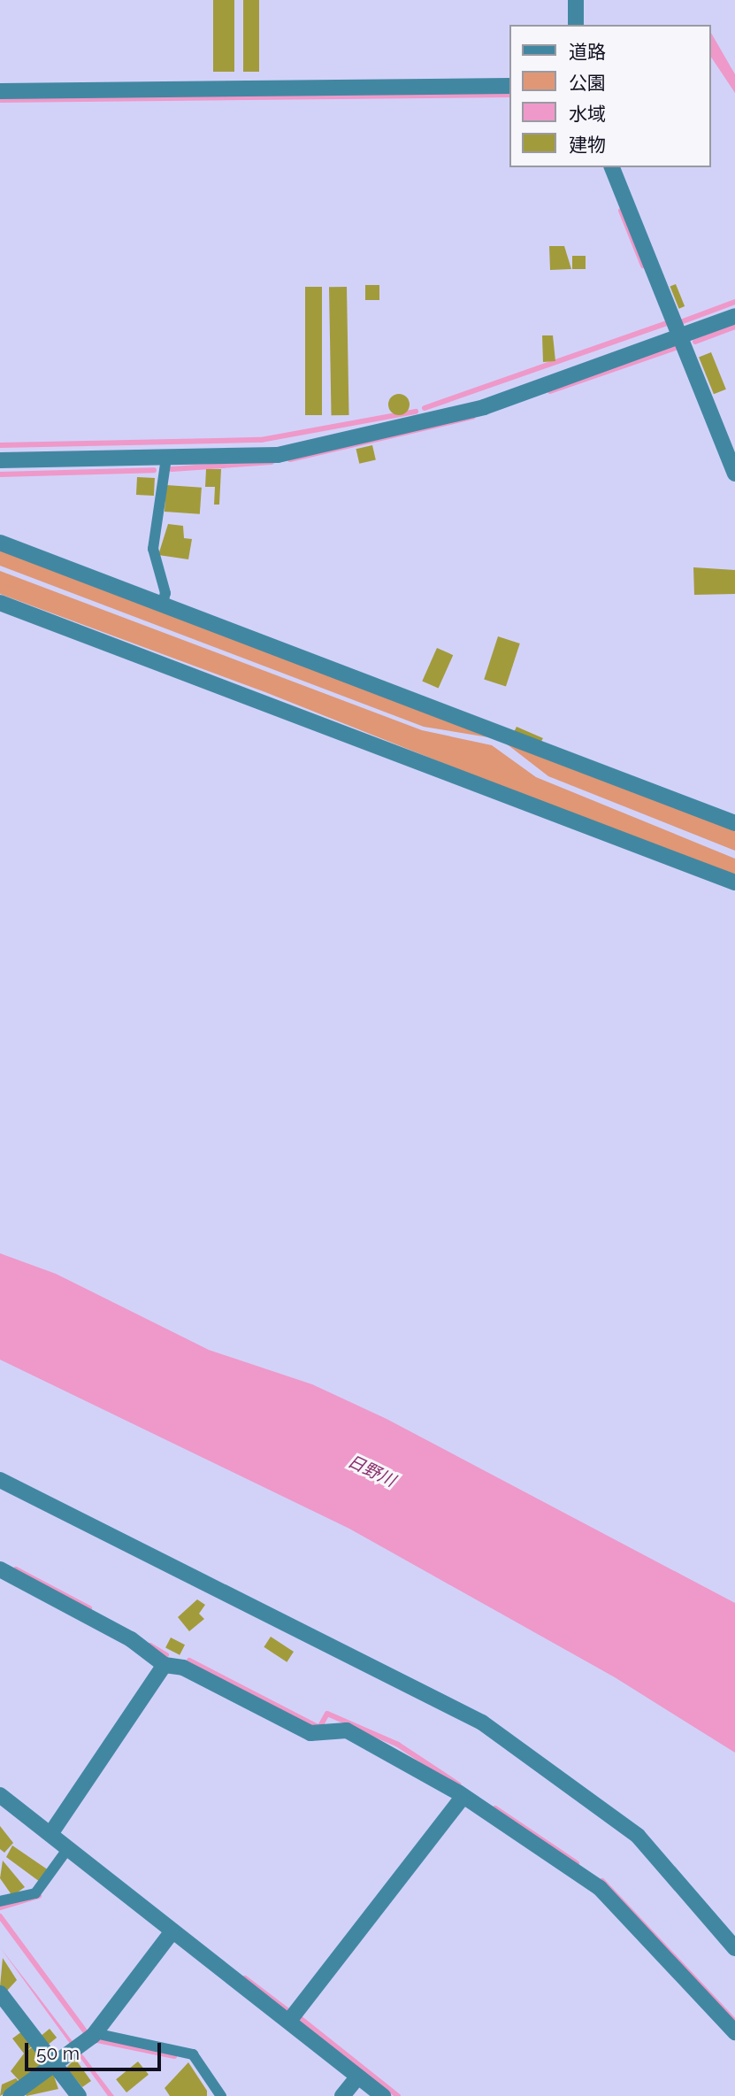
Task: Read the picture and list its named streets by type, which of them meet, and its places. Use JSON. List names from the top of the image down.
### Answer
{
  "water": ["日野川"],
  "legend": [
    "道路",
    "公園",
    "水域",
    "建物"
  ],
  "scale_bar": "50 m"
}
